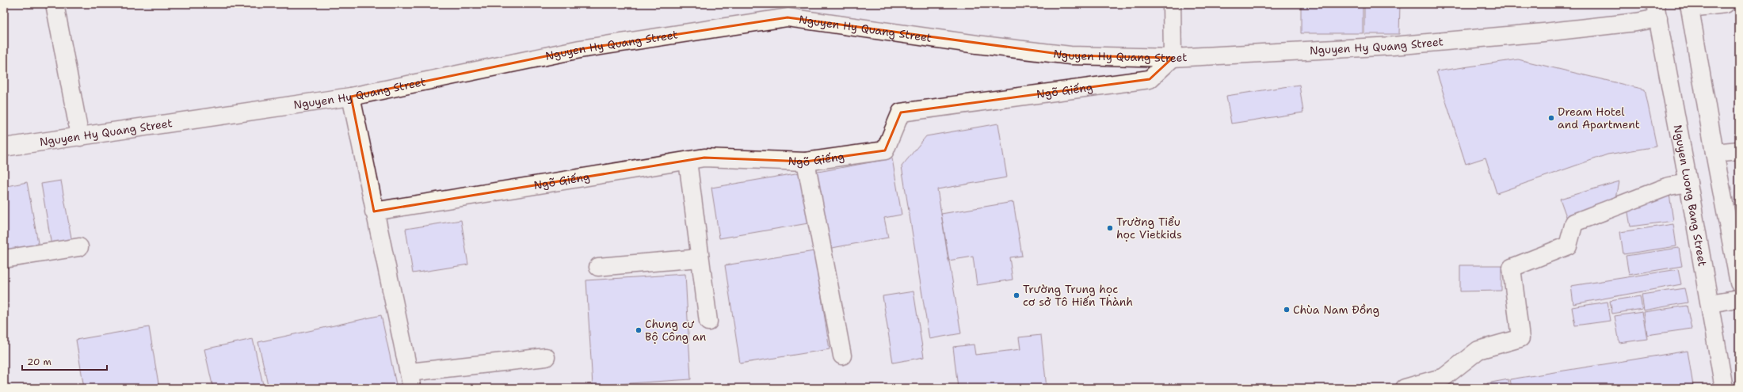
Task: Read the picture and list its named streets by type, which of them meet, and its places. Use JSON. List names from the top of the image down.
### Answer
{
  "streets": {
    "street": ["Nguyen Hy Quang Street", "Ngõ Giếng", "Nguyen Luong Bang Street"]
  },
  "crossings": [
    ["Nguyen Hy Quang Street", "Ngõ Giếng"],
    ["Nguyen Hy Quang Street", "Nguyen Luong Bang Street"]
  ],
  "places": [
    "Dream Hotel and Apartment",
    "Trường Tiểu học Vietkids",
    "Trường Trung học cơ sở Tô Hiến Thành",
    "Chùa Nam Đồng",
    "Chung cư Bộ Công an"
  ],
  "scale_bar": "20 m"
}
